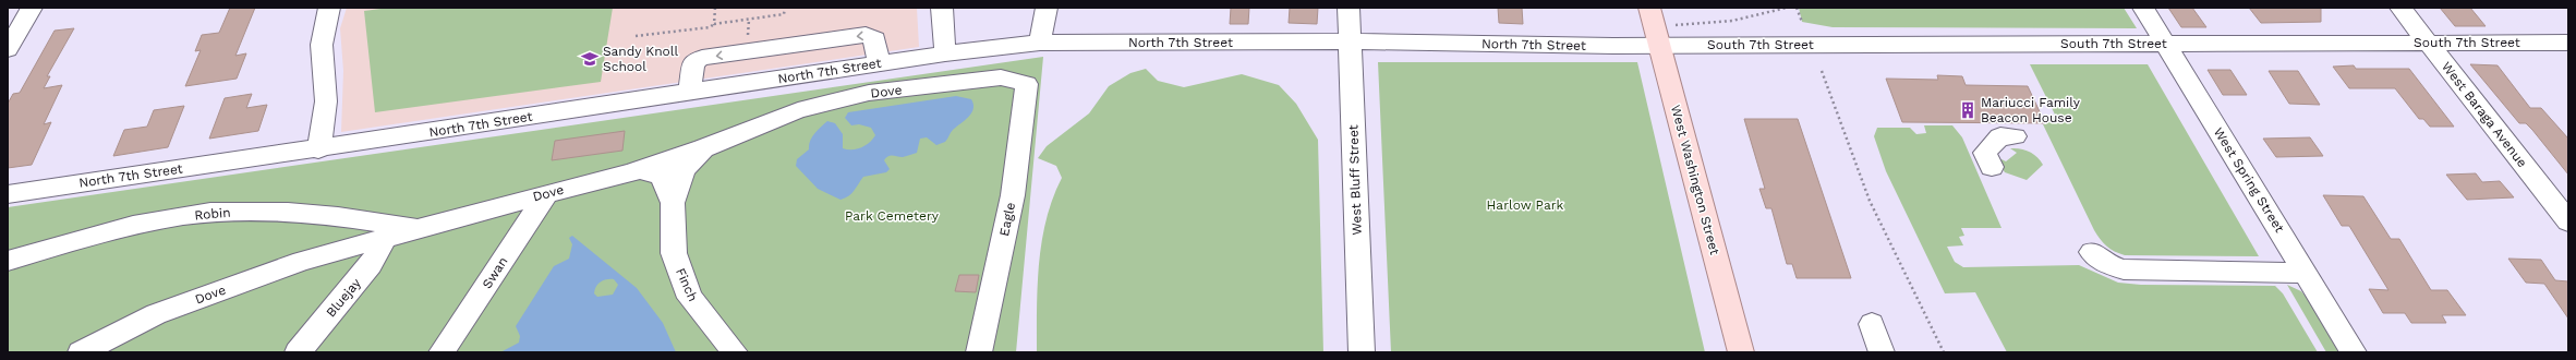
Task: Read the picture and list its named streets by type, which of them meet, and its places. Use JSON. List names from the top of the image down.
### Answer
{
  "streets": {
    "main road": ["West Washington Street"],
    "street": [
      "North 7th Street",
      "South 7th Street",
      "Dove",
      "West Baraga Avenue",
      "West Bluff Street",
      "West Spring Street",
      "Robin",
      "Eagle",
      "Swan",
      "Finch",
      "Bluejay"
    ]
  },
  "crossings": [
    ["North 7th Street", "South 7th Street"],
    ["North 7th Street", "West Bluff Street"],
    ["North 7th Street", "West Washington Street"],
    ["South 7th Street", "West Baraga Avenue"],
    ["South 7th Street", "West Washington Street"],
    ["South 7th Street", "West Spring Street"],
    ["Dove", "Robin"],
    ["Dove", "Eagle"],
    ["Dove", "Swan"],
    ["Dove", "Finch"],
    ["Dove", "Bluejay"]
  ],
  "parks": ["Harlow Park", "Park Cemetery"],
  "places": {
    "school or university": ["Sandy Knoll School"],
    "building": ["Mariucci Family Beacon House"]
  }
}
